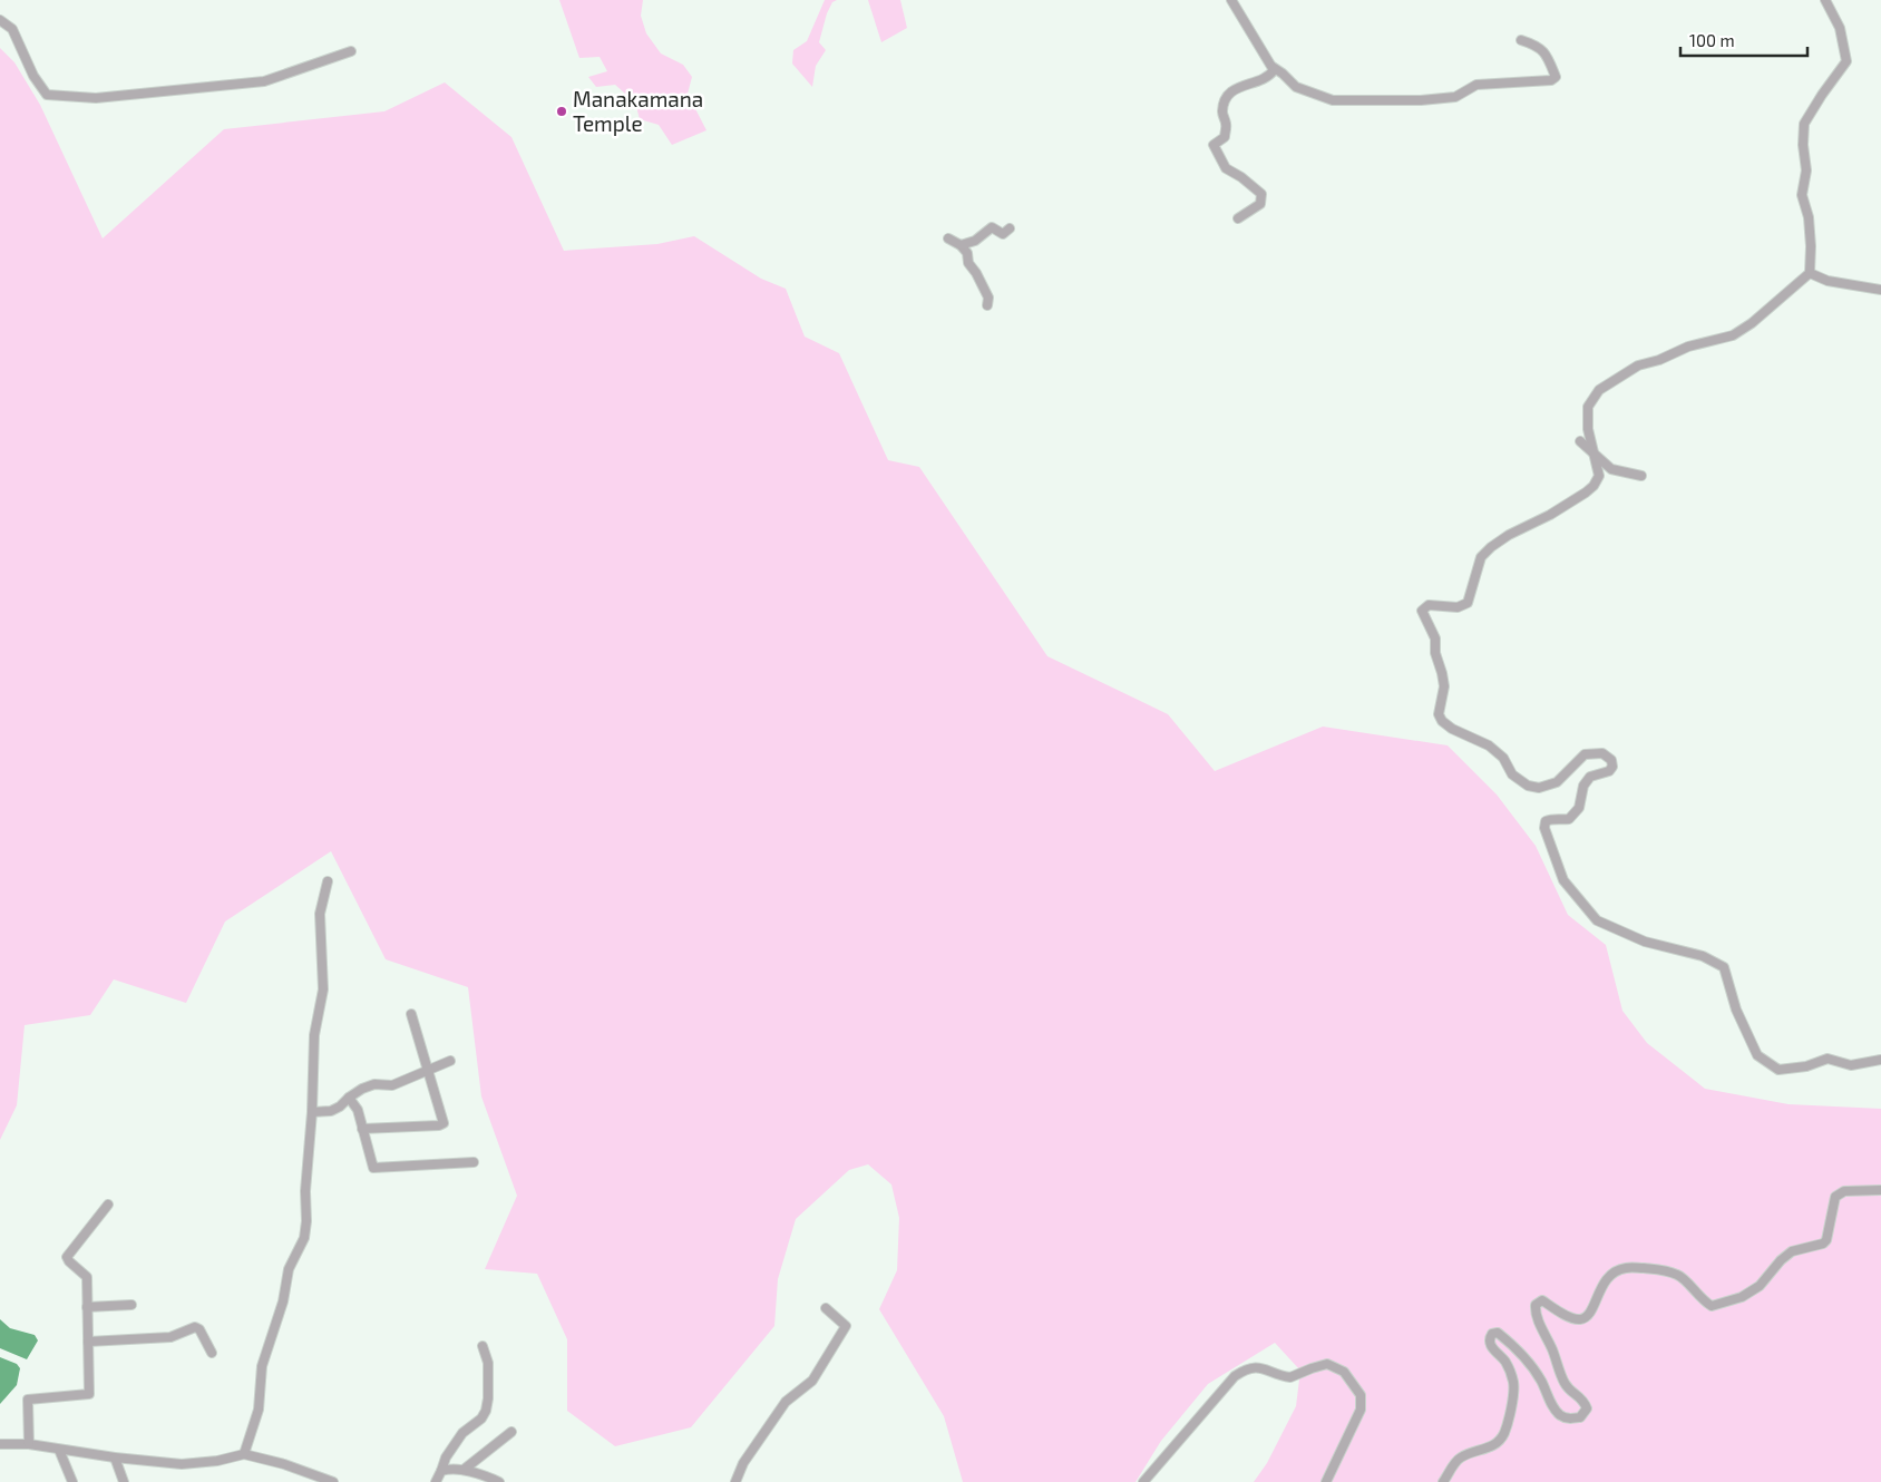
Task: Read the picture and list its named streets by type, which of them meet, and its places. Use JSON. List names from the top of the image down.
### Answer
{
  "places": ["Manakamana Temple"],
  "scale_bar": "100 m"
}
